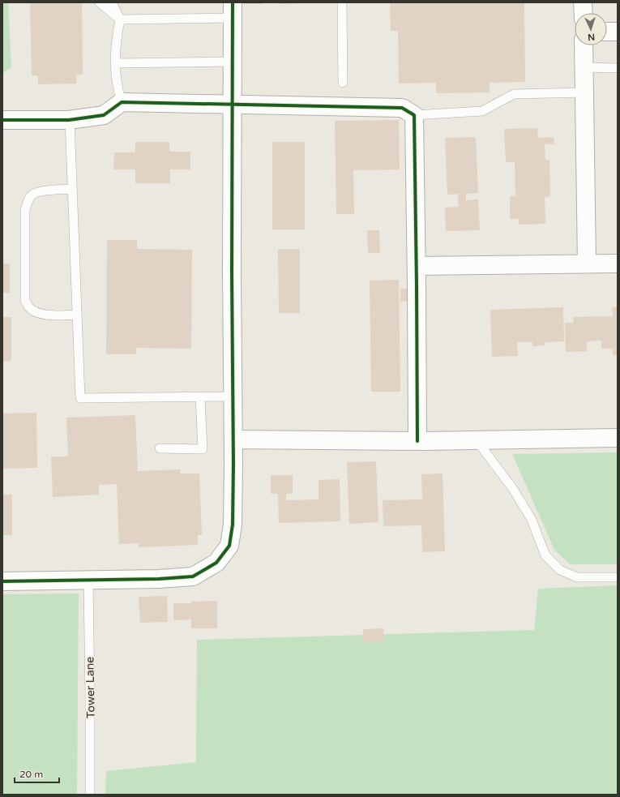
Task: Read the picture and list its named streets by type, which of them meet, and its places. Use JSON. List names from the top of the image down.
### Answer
{
  "streets": {
    "lane": ["Tower Lane"]
  },
  "scale_bar": "20 m",
  "north": "bottom"
}
